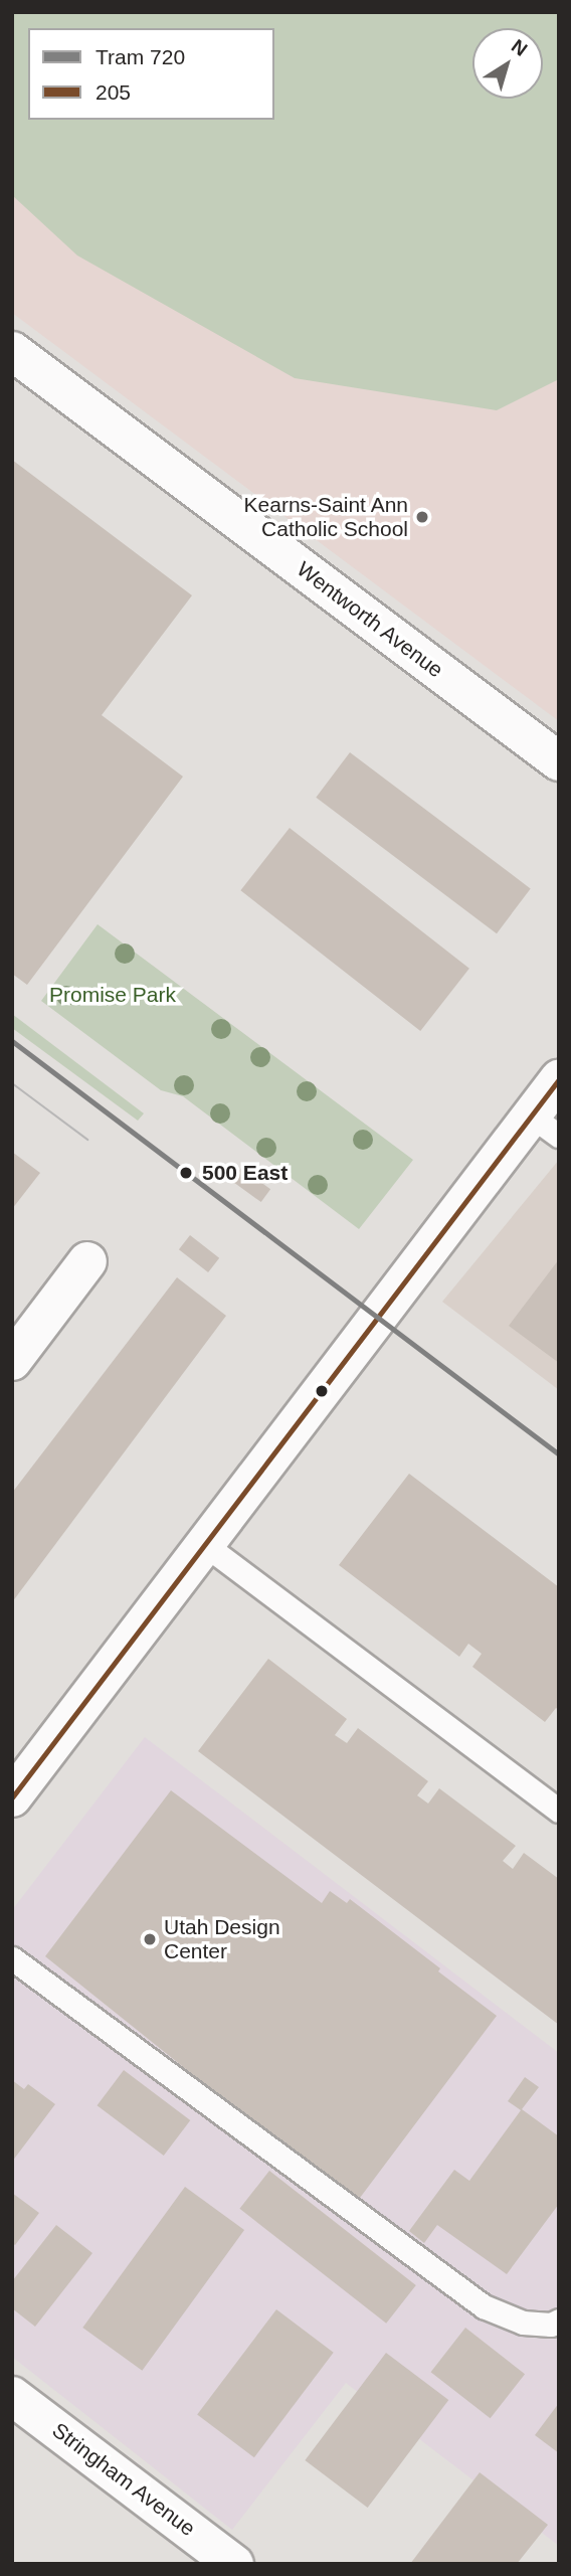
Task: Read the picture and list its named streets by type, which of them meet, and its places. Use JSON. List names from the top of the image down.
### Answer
{
  "streets": {
    "street": ["Wentworth Avenue", "Stringham Avenue"]
  },
  "parks": ["Promise Park"],
  "places": ["Kearns-Saint Ann Catholic School", "500 East", "Utah Design Center"],
  "lines": ["tram line 720", "transit line 205"],
  "legend": ["Tram 720", "205"],
  "north": "top right"
}
